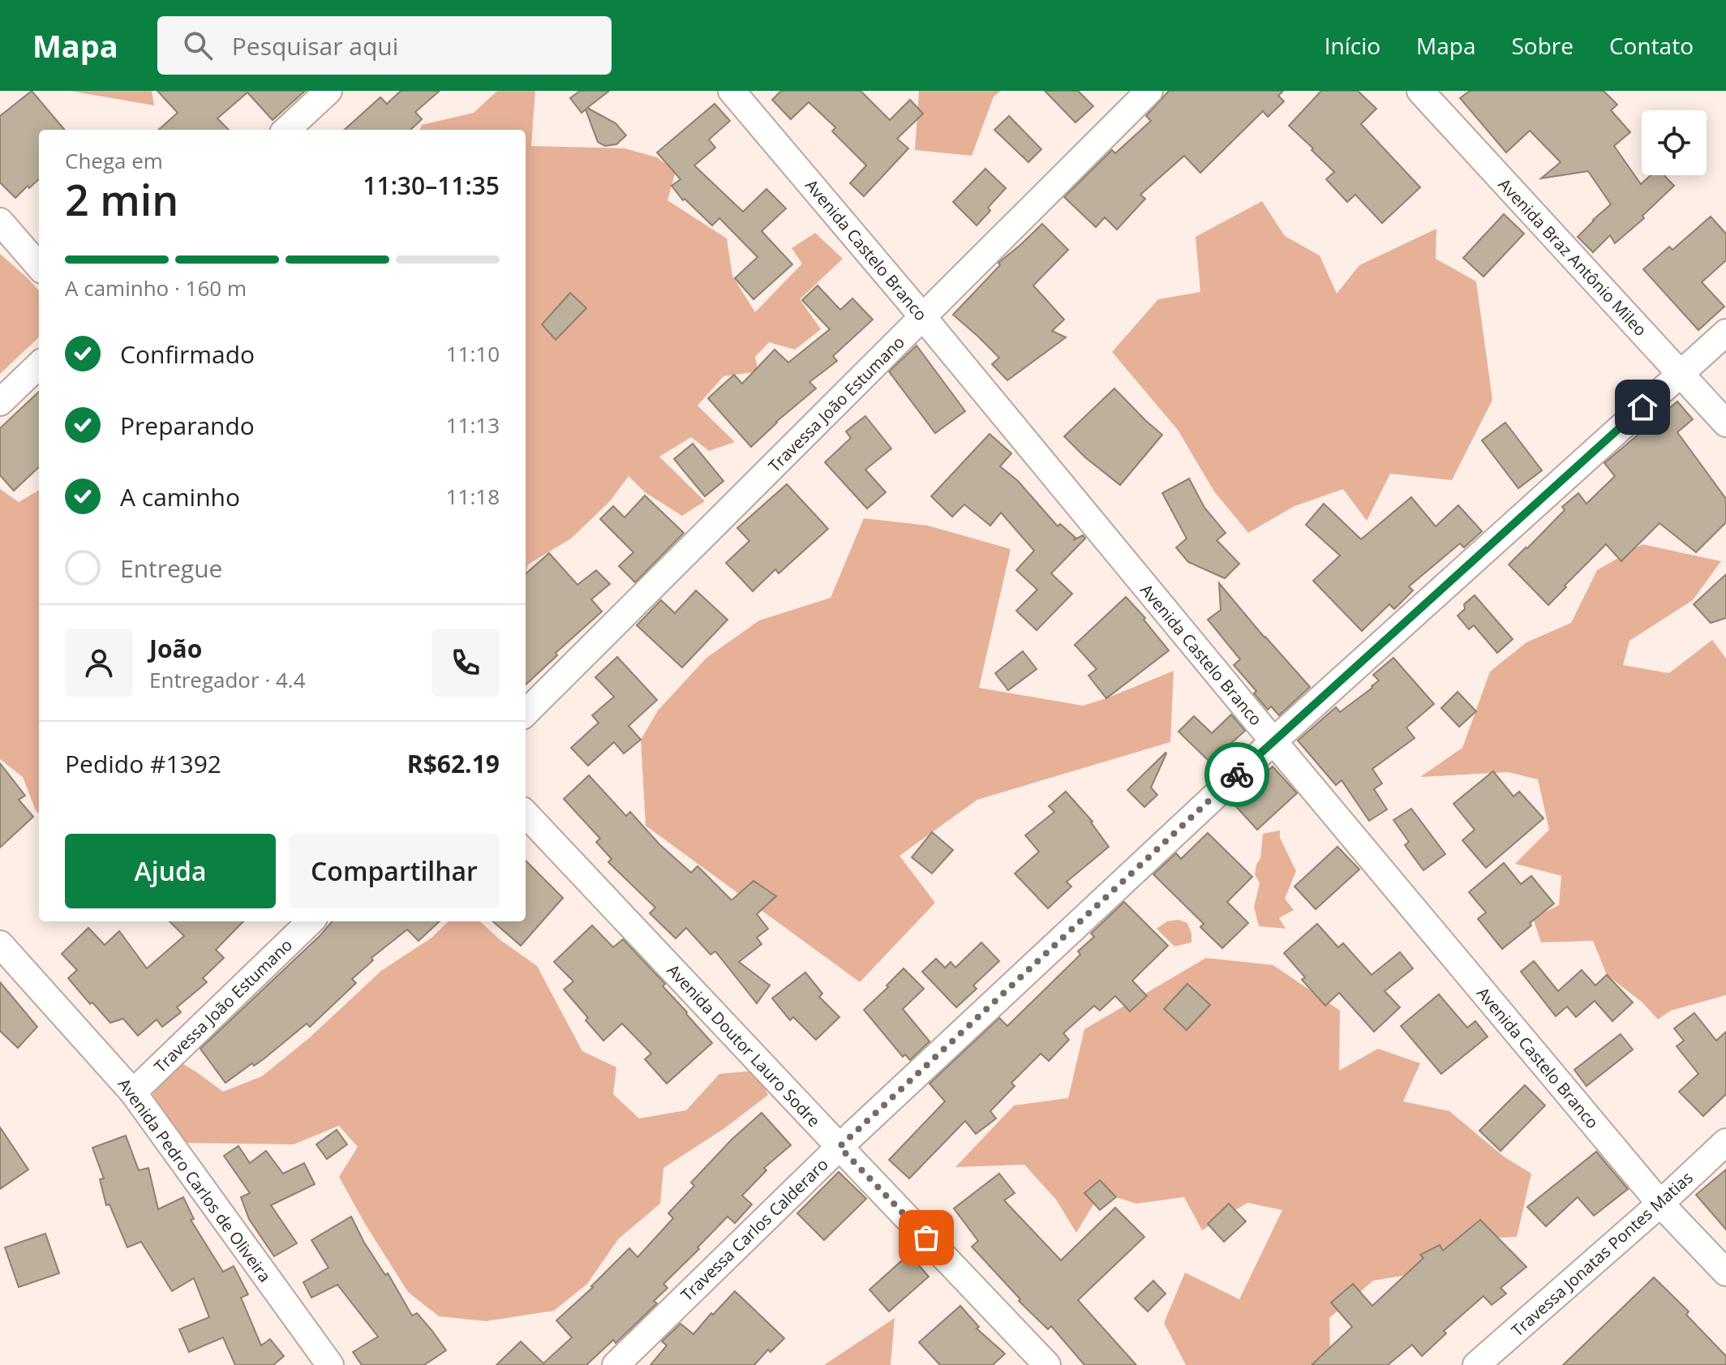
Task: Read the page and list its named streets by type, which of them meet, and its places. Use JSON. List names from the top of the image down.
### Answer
{
  "streets": {
    "street": [
      "Avenida Castelo Branco",
      "Avenida Braz Antônio Mileo",
      "Travessa João Estumano",
      "Avenida Doutor Lauro Sodre",
      "Avenida Pedro Carlos de Oliveira",
      "Travessa Carlos Calderaro",
      "Travessa Jonatas Pontes Matias"
    ]
  },
  "crossings": [
    ["Avenida Castelo Branco", "Travessa João Estumano"],
    ["Avenida Castelo Branco", "Travessa Carlos Calderaro"],
    ["Avenida Castelo Branco", "Travessa Jonatas Pontes Matias"],
    ["Avenida Braz Antônio Mileo", "Travessa Carlos Calderaro"],
    ["Travessa João Estumano", "Avenida Pedro Carlos de Oliveira"],
    ["Avenida Doutor Lauro Sodre", "Travessa Carlos Calderaro"]
  ],
  "page": {
    "header": "Mapa",
    "search": "Pesquisar aqui",
    "nav": [
      "Início",
      "Mapa",
      "Sobre",
      "Contato"
    ],
    "heading": ["2 min", "Chega em", "11:30–11:35"],
    "panel": [
      "João",
      "Entregador · 4.4",
      "Pedido #1392",
      "R$62.19"
    ],
    "bar": "A caminho · 160 m",
    "list": [
      ["Confirmado", "11:10"],
      ["Preparando", "11:13"],
      ["A caminho", "11:18"],
      "Entregue"
    ],
    "buttons": ["Ajuda", "Compartilhar"]
  }
}
